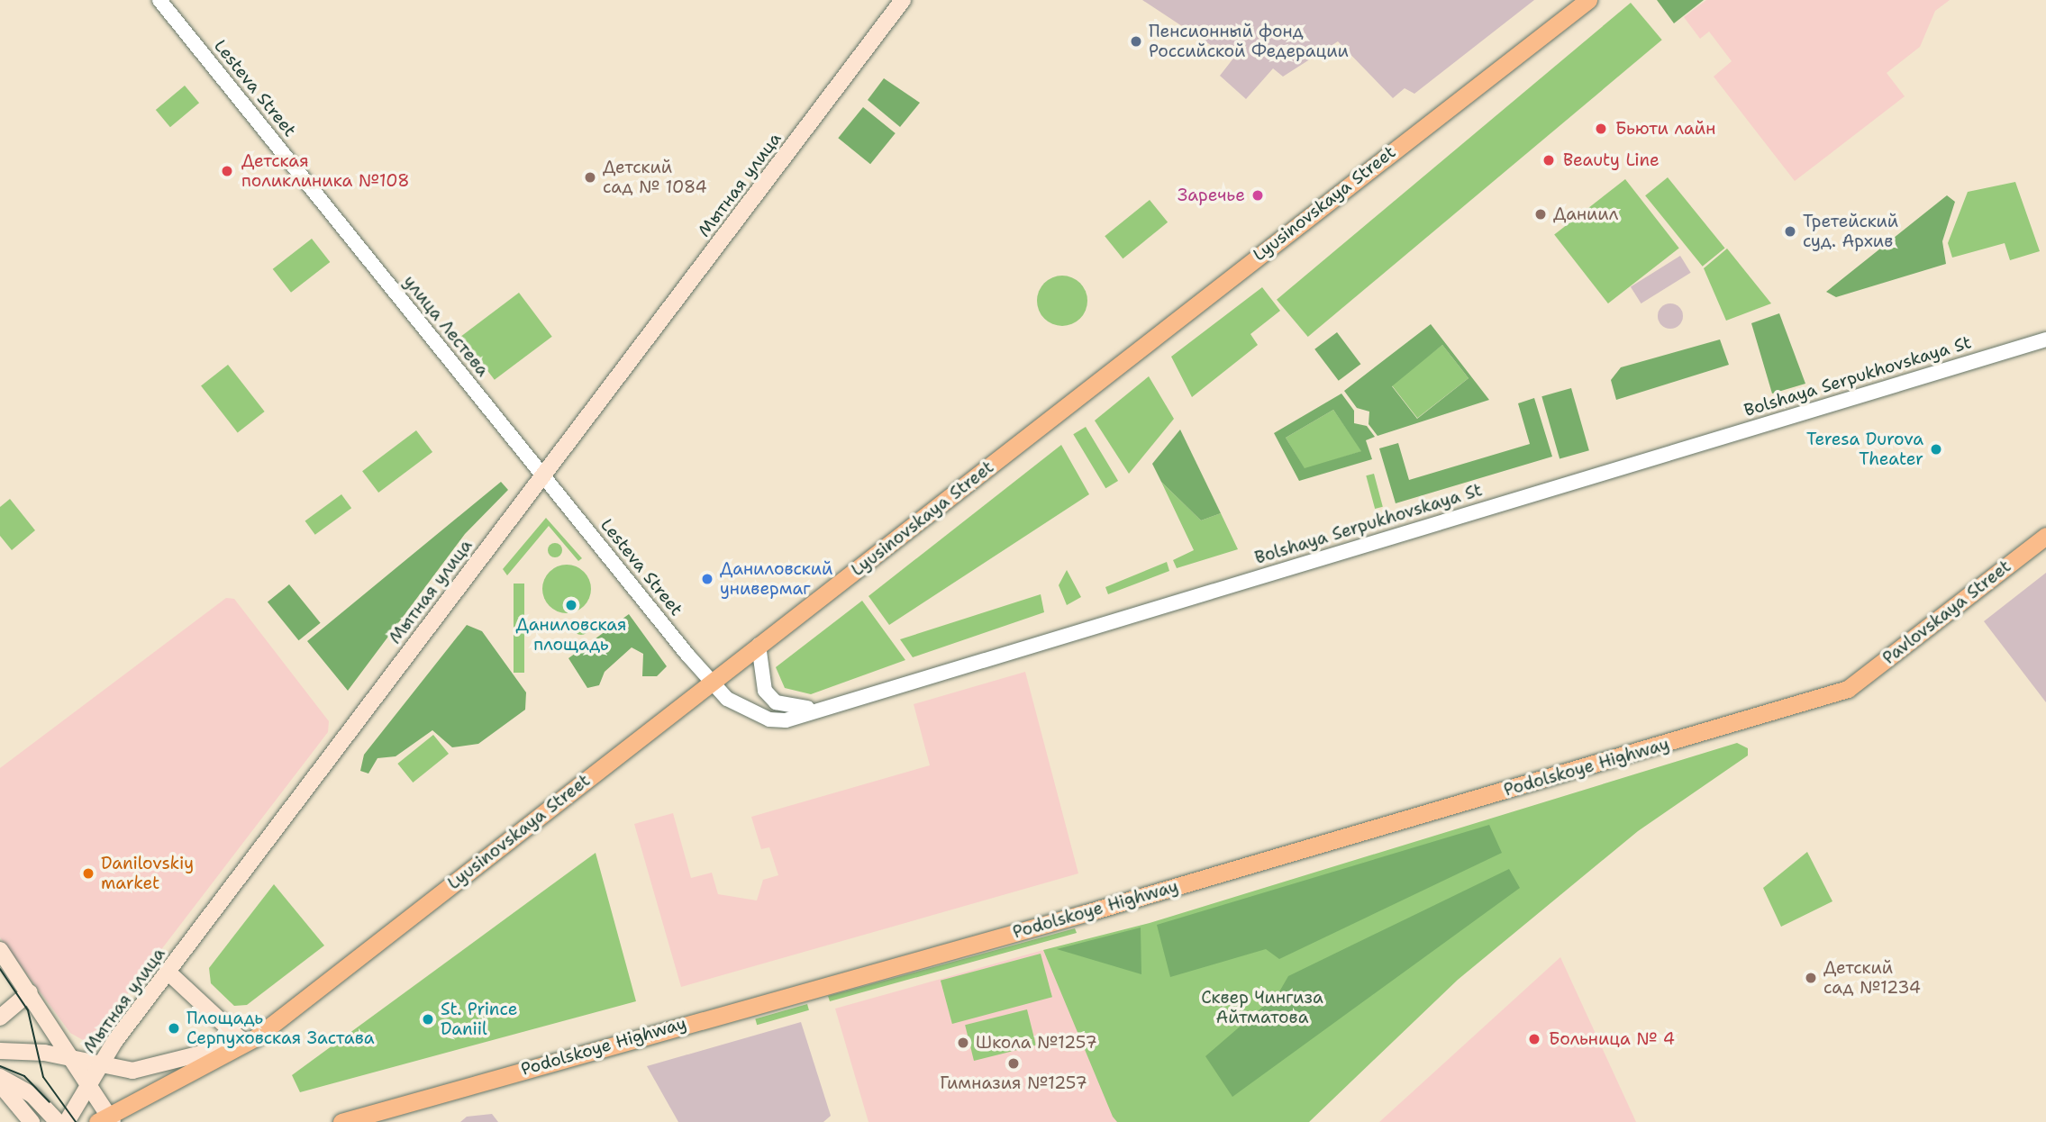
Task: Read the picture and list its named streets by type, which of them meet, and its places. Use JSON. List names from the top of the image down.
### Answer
{
  "streets": {
    "main road": [
      "Мытная улица",
      "Lyusinovskaya Street",
      "Pavlovskaya Street",
      "Podolskoye Highway"
    ],
    "street": ["Lesteva Street", "улица Лестева", "Bolshaya Serpukhovskaya St"]
  },
  "crossings": [
    ["Lesteva Street", "Мытная улица"],
    ["Lesteva Street", "Lyusinovskaya Street"],
    ["Lesteva Street", "улица Лестева"],
    ["Lesteva Street", "Bolshaya Serpukhovskaya St"],
    ["Мытная улица", "улица Лестева"],
    ["Lyusinovskaya Street", "Bolshaya Serpukhovskaya St"],
    ["Pavlovskaya Street", "Podolskoye Highway"]
  ],
  "parks": ["Сквер Чингиза Айтматова"],
  "places": [
    "Пенсионный фонд Российской Федерации",
    "Бьюти лайн",
    "Beauty Line",
    "Детская поликлиника №108",
    "Детский сад № 1084",
    "Заречье",
    "Даниил",
    "Третейский суд. Архив",
    "Teresa Durova Theater",
    "Даниловский универмаг",
    "Даниловская площадь",
    "Danilovskiy market",
    "Детский сад №1234",
    "St. Prince Daniil",
    "Площадь Серпуховская Застава",
    "Больница № 4",
    "Школа №1257",
    "Гимназия №1257"
  ]
}
